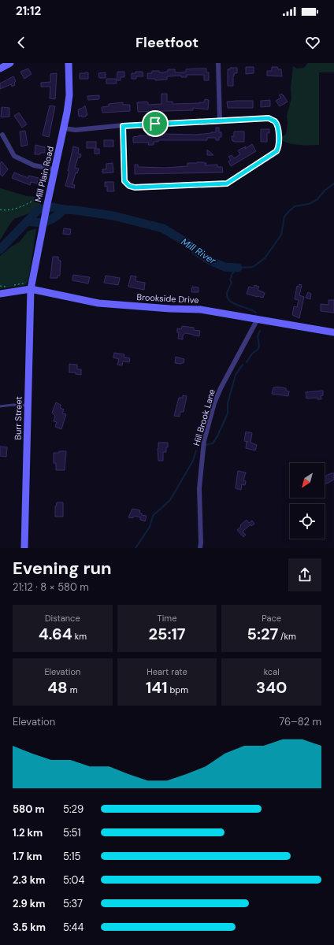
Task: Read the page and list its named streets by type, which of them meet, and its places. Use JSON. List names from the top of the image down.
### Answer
{
  "streets": {
    "main road": ["Mill Plain Road", "Brookside Drive", "Burr Street"],
    "street": ["Hill Brook Lane"]
  },
  "crossings": [
    ["Mill Plain Road", "Brookside Drive"],
    ["Mill Plain Road", "Burr Street"],
    ["Brookside Drive", "Hill Brook Lane"],
    ["Brookside Drive", "Burr Street"]
  ],
  "water": ["Mill River"],
  "north": "bottom left",
  "page": {
    "status": "21:12",
    "header": "Fleetfoot",
    "heading": ["Evening run", "21:12 · 8 × 580 m"],
    "stats": [
      ["Distance", "4.64 km"],
      ["Time", "25:17"],
      ["Pace", "5:27 /km"],
      ["Elevation", "48 m"],
      ["Heart rate", "141 bpm"],
      ["kcal", "340"]
    ],
    "chart": ["Elevation", "76–82 m"],
    "list": [
      {
        "name": "580 m",
        "note": "5:29"
      },
      {
        "name": "1.2 km",
        "note": "5:51"
      },
      {
        "name": "1.7 km",
        "note": "5:15"
      },
      {
        "name": "2.3 km",
        "note": "5:04"
      },
      {
        "name": "2.9 km",
        "note": "5:37"
      },
      {
        "name": "3.5 km",
        "note": "5:44"
      }
    ]
  }
}
